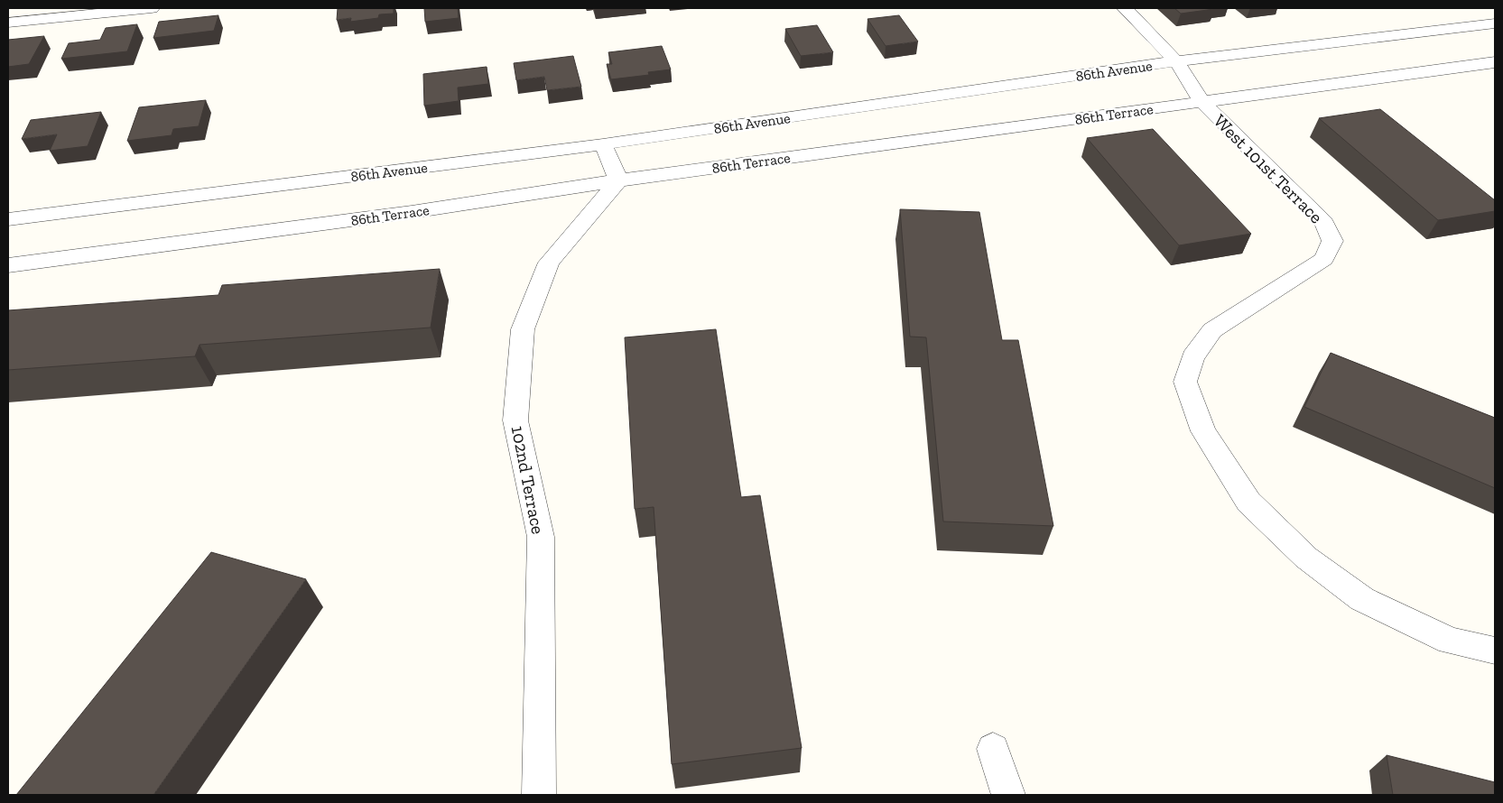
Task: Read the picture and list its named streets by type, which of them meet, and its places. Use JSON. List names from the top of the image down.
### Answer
{
  "streets": {
    "street": [
      "86th Avenue",
      "86th Terrace",
      "West 101st Terrace",
      "102nd Terrace"
    ]
  },
  "crossings": [
    ["86th Avenue", "West 101st Terrace"],
    ["86th Terrace", "West 101st Terrace"],
    ["86th Terrace", "102nd Terrace"]
  ]
}
